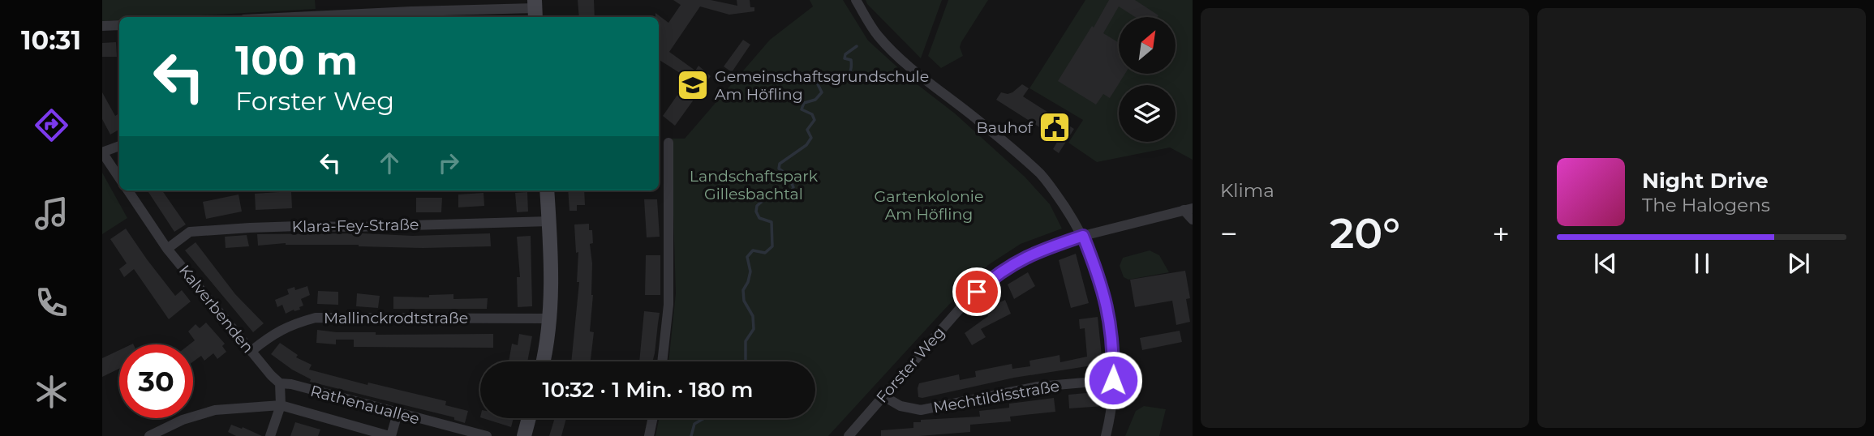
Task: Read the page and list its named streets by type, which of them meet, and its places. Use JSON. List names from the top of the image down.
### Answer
{
  "streets": {
    "street": [
      "Klara-Fey-Straße",
      "Kalverbenden",
      "Mallinckrodtstraße",
      "Forster Weg",
      "Mechtildisstraße",
      "Rathenauallee"
    ]
  },
  "crossings": [
    ["Klara-Fey-Straße", "Kalverbenden"],
    ["Kalverbenden", "Mallinckrodtstraße"],
    ["Kalverbenden", "Rathenauallee"],
    ["Forster Weg", "Mechtildisstraße"]
  ],
  "parks": ["Landschaftspark Gillesbachtal", "Gartenkolonie Am Höfling"],
  "places": {
    "school or university": ["Gemeinschaftsgrundschule Am Höfling"],
    "public building": ["Bauhof"]
  },
  "north": "top right",
  "page": {
    "tabs": "10:31",
    "tile": "Klima",
    "turn": ["100 m", "Forster Weg"],
    "song": ["Night Drive", "The Halogens"],
    "heat": ["−", "20°", "+"],
    "limit": "30",
    "trip": "10:32 · 1 Min. · 180 m"
  }
}
